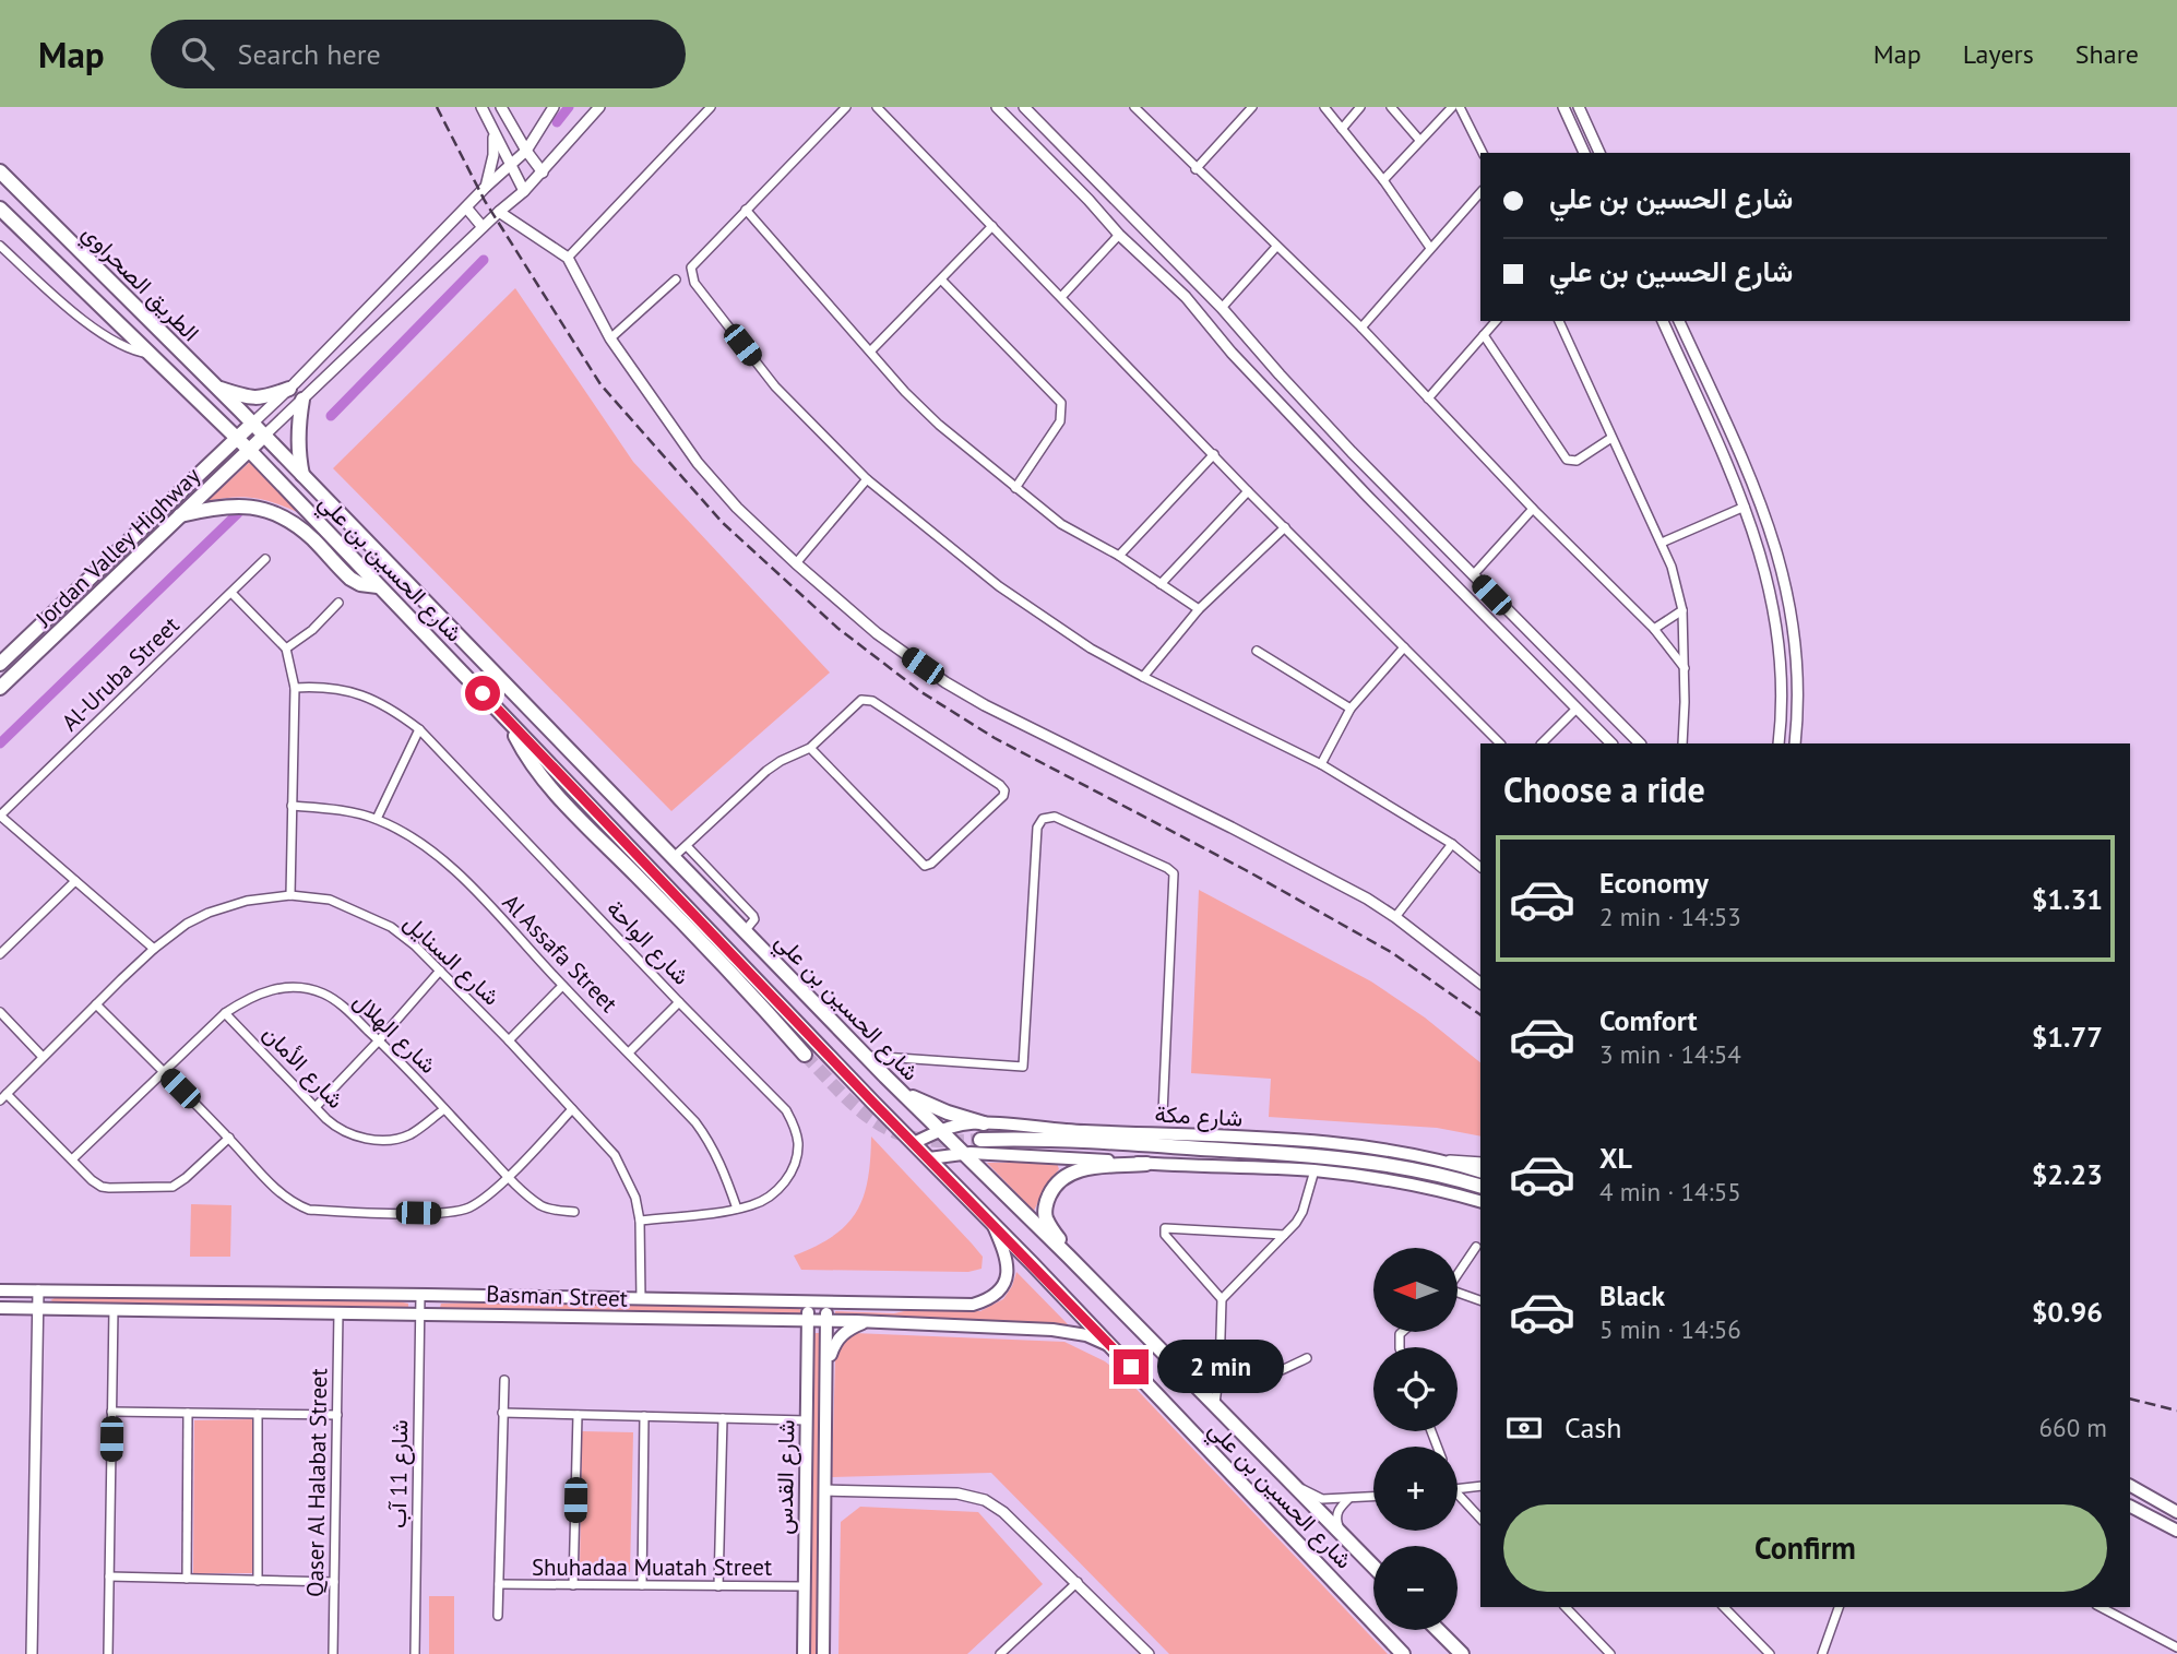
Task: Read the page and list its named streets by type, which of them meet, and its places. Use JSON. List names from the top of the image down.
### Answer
{
  "streets": {
    "highway": ["الطريق الصحراوي", "Jordan Valley Highway", "شارع الحسين بن علي"],
    "main road": ["شارع مكة", "Basman Street", "شارع القدس"],
    "street": [
      "Al-Uruba Street",
      "شارع الواحة",
      "Al Assafa Street",
      "شارع السنايل",
      "شارع الهلال",
      "شارع الأمان",
      "شارع 11 آب",
      "Qaser Al Halabat Street",
      "Shuhadaa Muatah Street"
    ]
  },
  "crossings": [
    ["الطريق الصحراوي", "Jordan Valley Highway"],
    ["الطريق الصحراوي", "شارع الحسين بن علي"],
    ["Jordan Valley Highway", "شارع الحسين بن علي"],
    ["شارع الحسين بن علي", "شارع مكة"],
    ["شارع الحسين بن علي", "Basman Street"],
    ["شارع الواحة", "Al Assafa Street"],
    ["شارع الواحة", "شارع السنايل"],
    ["شارع السنايل", "Basman Street"],
    ["شارع الهلال", "شارع الأمان"],
    ["Basman Street", "شارع 11 آب"],
    ["Basman Street", "شارع القدس"],
    ["Basman Street", "Qaser Al Halabat Street"],
    ["شارع القدس", "Shuhadaa Muatah Street"]
  ],
  "north": "left",
  "page": {
    "header": "Map",
    "search": "Search here",
    "nav": ["Map", "Layers", "Share"],
    "banner": ["شارع الحسين بن علي", "شارع الحسين بن علي"],
    "heading": "Choose a ride",
    "list": [
      {
        "name": "Economy",
        "note": "2 min · 14:53",
        "value": "$1.31"
      },
      {
        "name": "Comfort",
        "note": "3 min · 14:54",
        "value": "$1.77"
      },
      {
        "name": "XL",
        "note": "4 min · 14:55",
        "value": "$2.23"
      },
      {
        "name": "Black",
        "note": "5 min · 14:56",
        "value": "$0.96"
      }
    ],
    "map_buttons": ["+", "−"],
    "bubble": "2 min",
    "pay": ["Cash", "660 m"],
    "buttons": "Confirm"
  }
}
